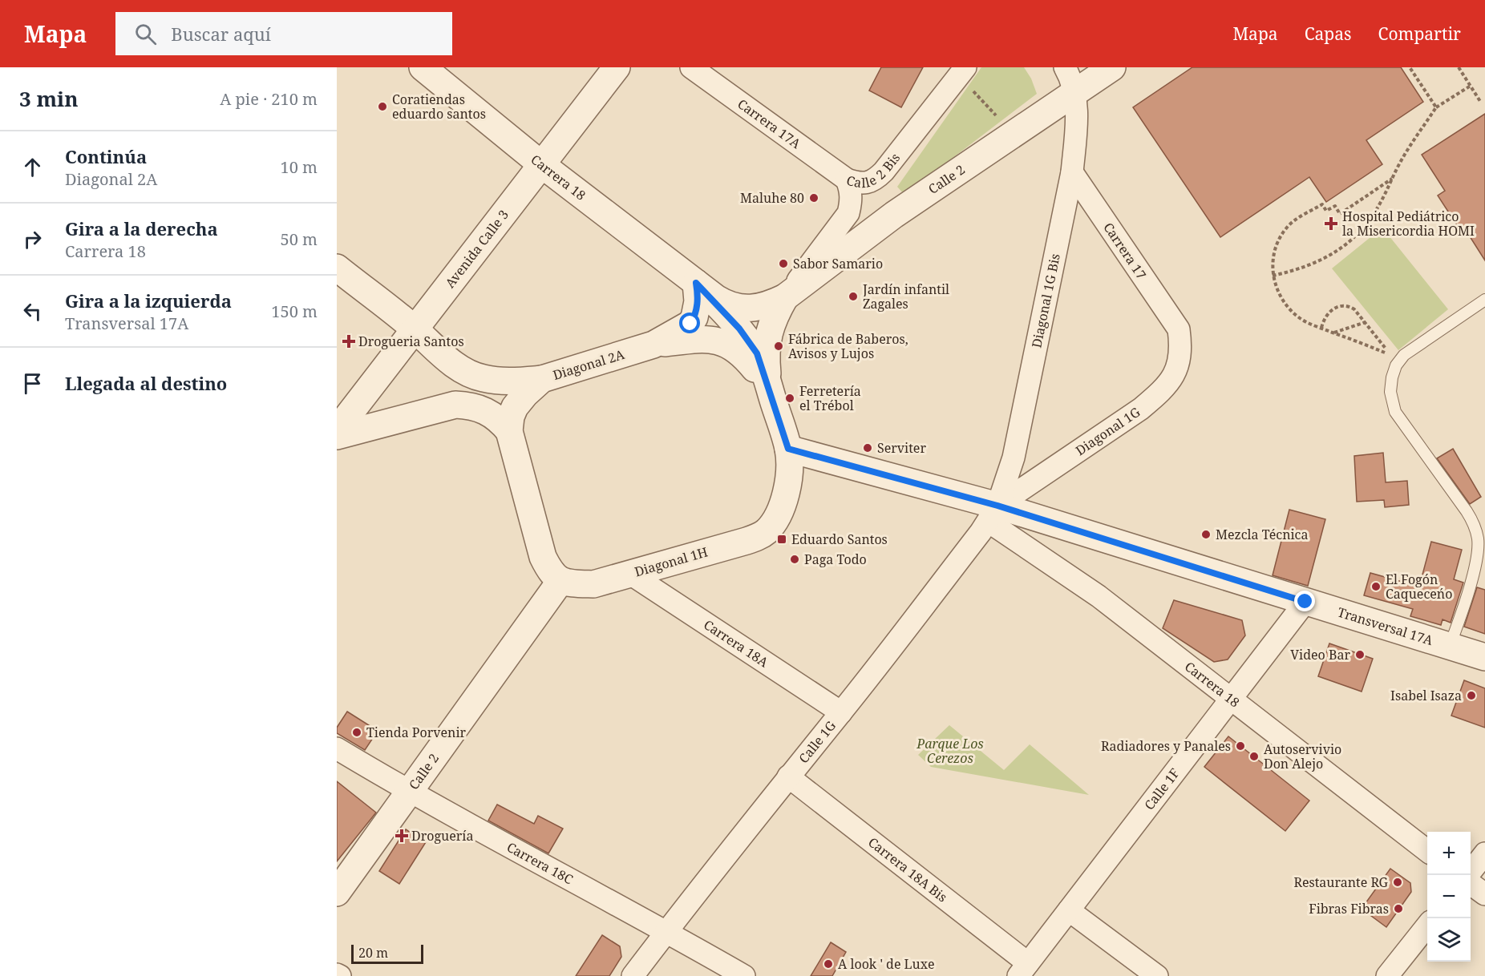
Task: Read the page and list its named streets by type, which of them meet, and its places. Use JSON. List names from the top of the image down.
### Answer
{
  "streets": {
    "street": [
      "Carrera 17A",
      "Calle 2 Bis",
      "Carrera 18",
      "Calle 2",
      "Avenida Calle 3",
      "Carrera 17",
      "Diagonal 1G Bis",
      "Diagonal 2A",
      "Diagonal 1G",
      "Diagonal 1H",
      "Transversal 17A",
      "Carrera 18A",
      "Calle 1G",
      "Calle 1F",
      "Carrera 18C",
      "Carrera 18A Bis"
    ]
  },
  "crossings": [
    ["Carrera 17A", "Calle 2 Bis"],
    ["Calle 2 Bis", "Carrera 18"],
    ["Calle 2 Bis", "Calle 2"],
    ["Carrera 18", "Calle 2"],
    ["Carrera 18", "Avenida Calle 3"],
    ["Carrera 18", "Diagonal 1G Bis"],
    ["Carrera 18", "Diagonal 2A"],
    ["Carrera 18", "Diagonal 1G"],
    ["Carrera 18", "Diagonal 1H"],
    ["Carrera 18", "Transversal 17A"],
    ["Carrera 18", "Calle 1G"],
    ["Carrera 18", "Calle 1F"],
    ["Calle 2", "Diagonal 1G Bis"],
    ["Calle 2", "Diagonal 1H"],
    ["Calle 2", "Carrera 18C"],
    ["Carrera 17", "Diagonal 1G Bis"],
    ["Carrera 17", "Diagonal 1G"],
    ["Diagonal 1G Bis", "Diagonal 1G"],
    ["Diagonal 1G Bis", "Transversal 17A"],
    ["Diagonal 1G Bis", "Calle 1G"],
    ["Diagonal 1G", "Transversal 17A"],
    ["Diagonal 1G", "Calle 1G"],
    ["Diagonal 1H", "Carrera 18A"],
    ["Transversal 17A", "Calle 1G"],
    ["Transversal 17A", "Calle 1F"],
    ["Carrera 18A", "Calle 1G"],
    ["Calle 1G", "Carrera 18C"],
    ["Calle 1G", "Carrera 18A Bis"],
    ["Calle 1F", "Carrera 18A Bis"]
  ],
  "parks": ["Parque Los Cerezos"],
  "places": {
    "other": [
      "Coratiendas eduardo santos",
      "Maluhe 80",
      "Sabor Samario",
      "Jardín infantil Zagales",
      "Fábrica de Baberos, Avisos y Lujos",
      "Ferretería el Trébol",
      "Serviter",
      "Mezcla Técnica",
      "Paga Todo",
      "El Fogón Caqueceńo",
      "Video Bar",
      "Isabel Isaza",
      "Tienda Porvenir",
      "Radiadores y Panales",
      "Autoservivio Don Alejo",
      "Restaurante RG",
      "Fibras Fibras",
      "A look ' de Luxe"
    ],
    "health": ["Hospital Pediátrico la Misericordia HOMI", "Drogueria Santos", "Droguería"],
    "transit": ["Eduardo Santos"]
  },
  "scale_bar": "20 m",
  "page": {
    "header": "Mapa",
    "search": "Buscar aquí",
    "nav": ["Mapa", "Capas", "Compartir"],
    "heading": ["3 min", "A pie · 210 m"],
    "list": [
      ["Continúa", "Diagonal 2A", "10 m"],
      ["Gira a la derecha", "Carrera 18", "50 m"],
      ["Gira a la izquierda", "Transversal 17A", "150 m"],
      "Llegada al destino"
    ],
    "map_buttons": ["+", "−"],
    "scale": "20 m"
  }
}
